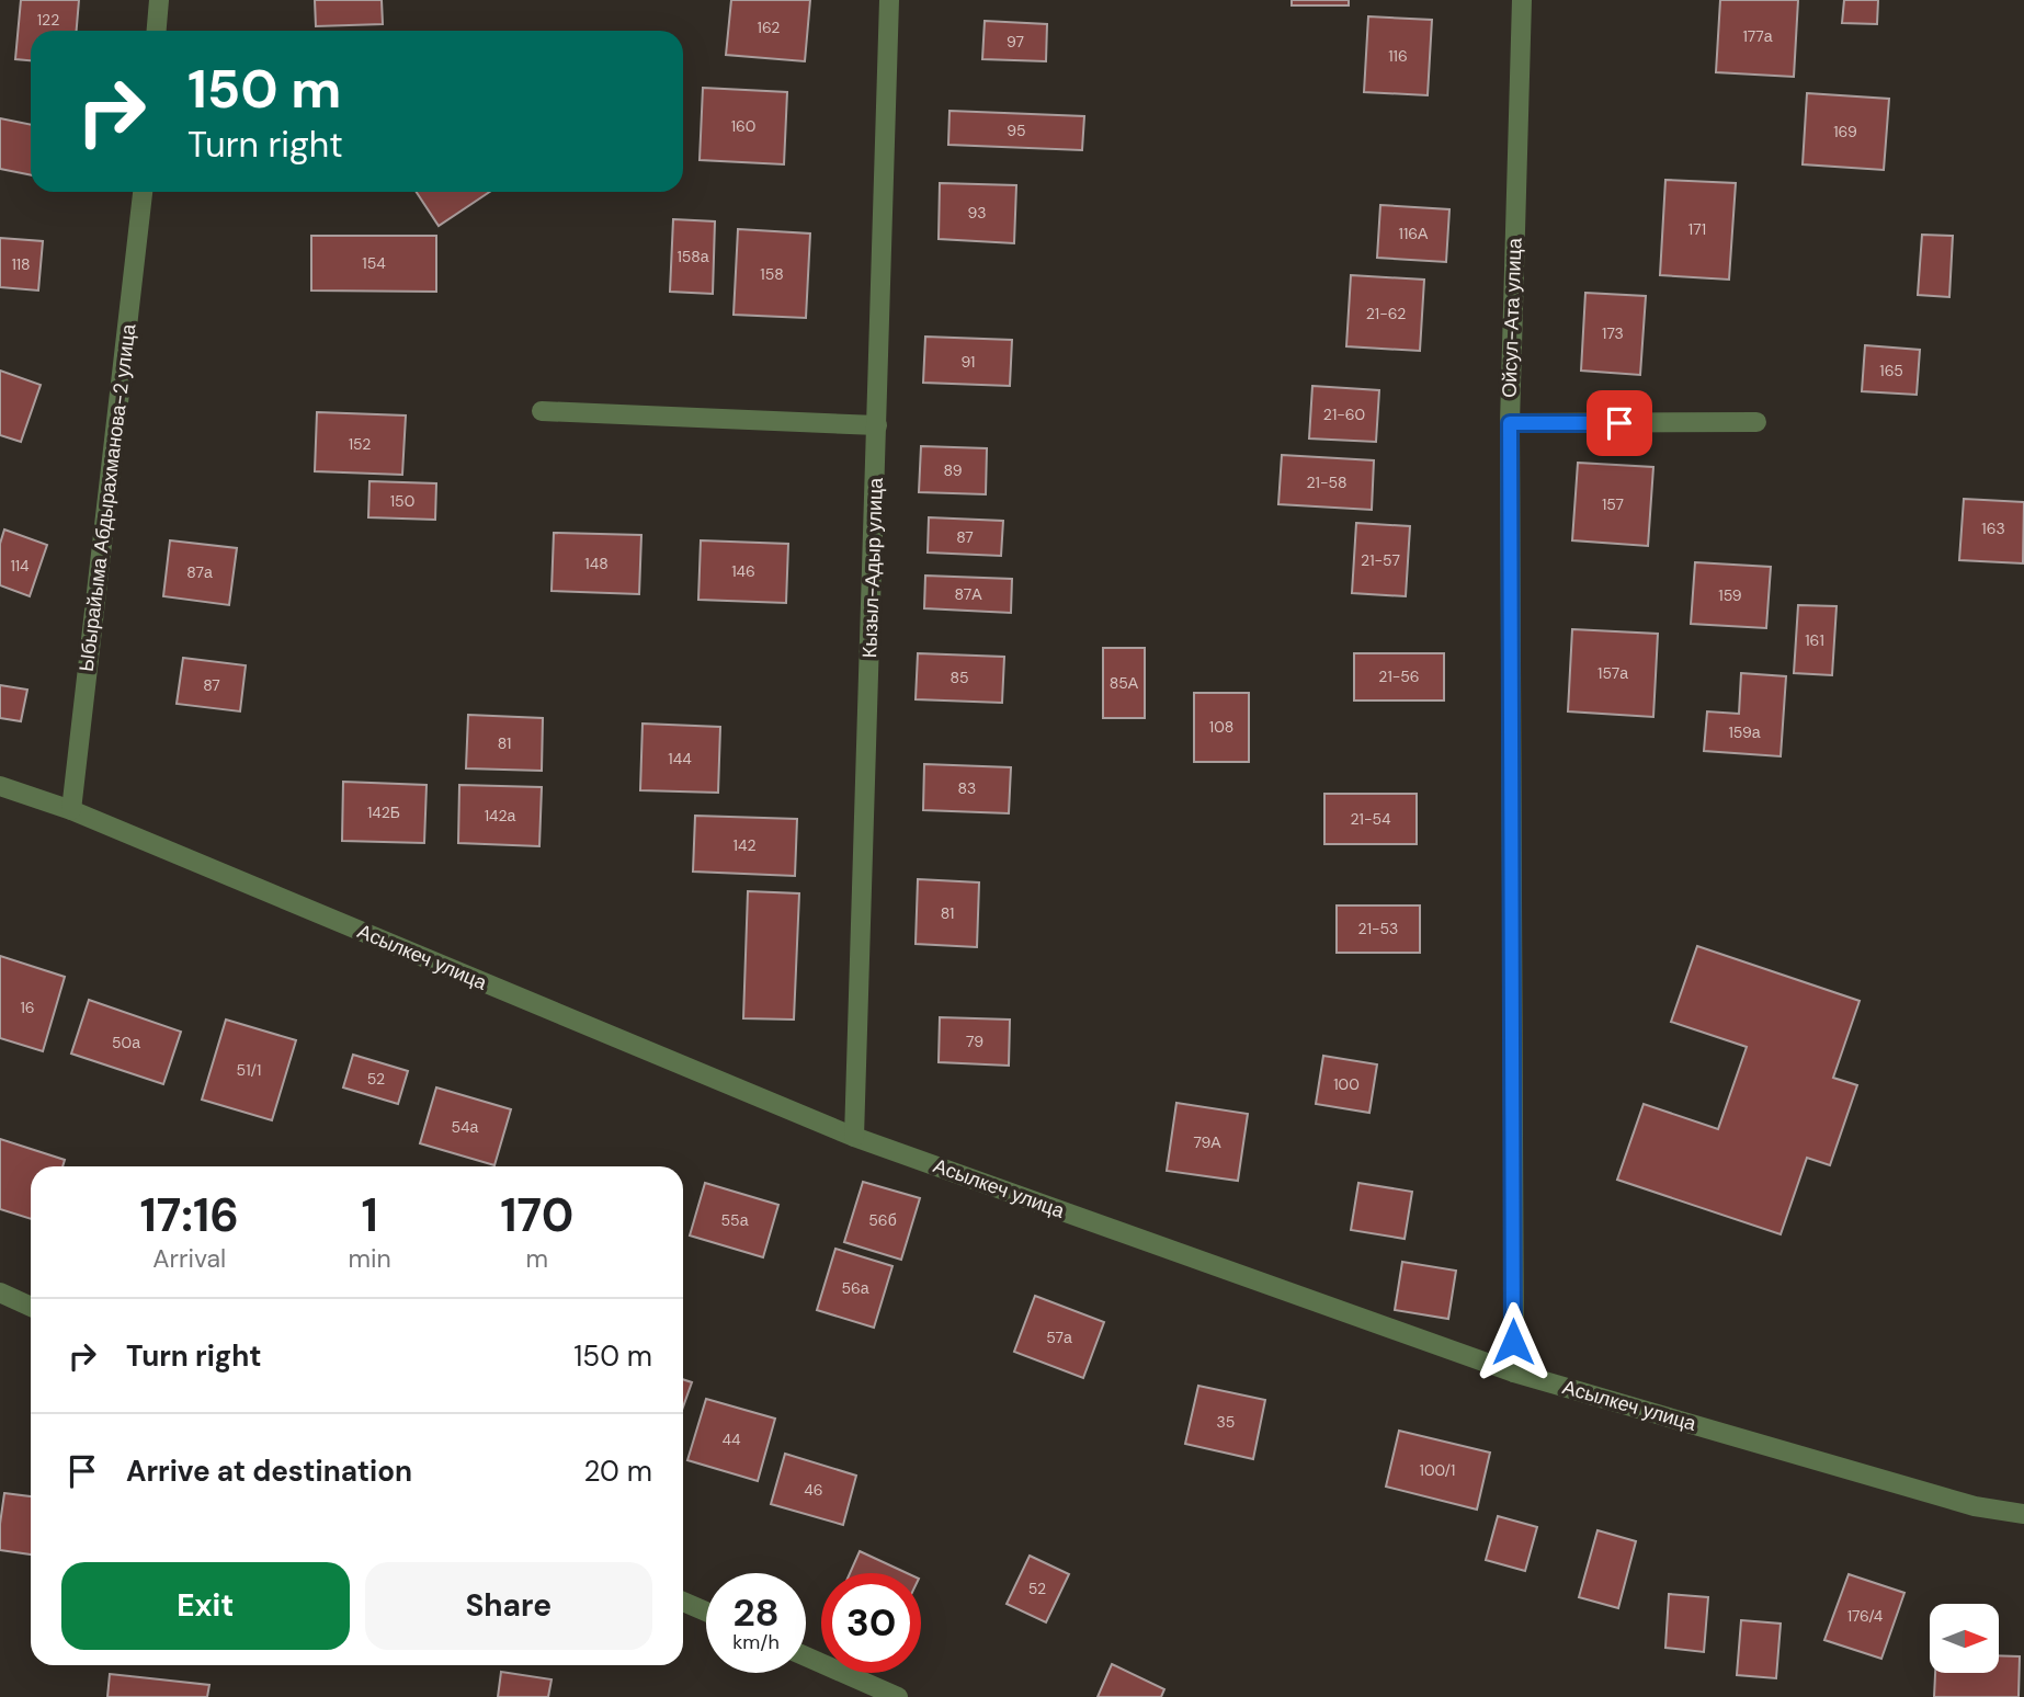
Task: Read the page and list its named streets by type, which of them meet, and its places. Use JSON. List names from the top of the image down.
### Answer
{
  "streets": {
    "street": [
      "Ойсул-Ата улица",
      "Ыбырайыма Абдырахманова-2 улица",
      "Кызыл-Адыр улица",
      "Асылкеч улица"
    ]
  },
  "crossings": [
    ["Ойсул-Ата улица", "Асылкеч улица"],
    ["Ыбырайыма Абдырахманова-2 улица", "Асылкеч улица"],
    ["Кызыл-Адыр улица", "Асылкеч улица"]
  ],
  "house_numbers": [
    "122",
    "162",
    "177а",
    "97",
    "116",
    "160",
    "95",
    "169",
    "93",
    "171",
    "116А",
    "158а",
    "154",
    "118",
    "158",
    "21-62",
    "173",
    "91",
    "165",
    "21-60",
    "152",
    "89",
    "21-58",
    "150",
    "157",
    "163",
    "87",
    "21-57",
    "148",
    "114",
    "146",
    "87а",
    "87А",
    "159",
    "161",
    "157а",
    "21-56",
    "85",
    "85А",
    "87",
    "108",
    "159а",
    "81",
    "144",
    "83",
    "142Б",
    "142а",
    "21-54",
    "142",
    "81",
    "21-53",
    "16",
    "79",
    "50а",
    "51/1",
    "52",
    "100",
    "54а",
    "79А",
    "55а",
    "56б",
    "56а",
    "57а",
    "35",
    "44",
    "100/1",
    "46",
    "52",
    "176/4"
  ],
  "north": "right",
  "page": {
    "turn": ["150 m", "Turn right"],
    "eta": [
      "17:16",
      "Arrival",
      "1",
      "min",
      "170",
      "m"
    ],
    "list": [
      {
        "name": "Turn right",
        "value": "150 m"
      },
      {
        "name": "Arrive at destination",
        "value": "20 m"
      }
    ],
    "buttons": ["Exit", "Share"],
    "speed": "28 km/h",
    "limit": "30"
  }
}
